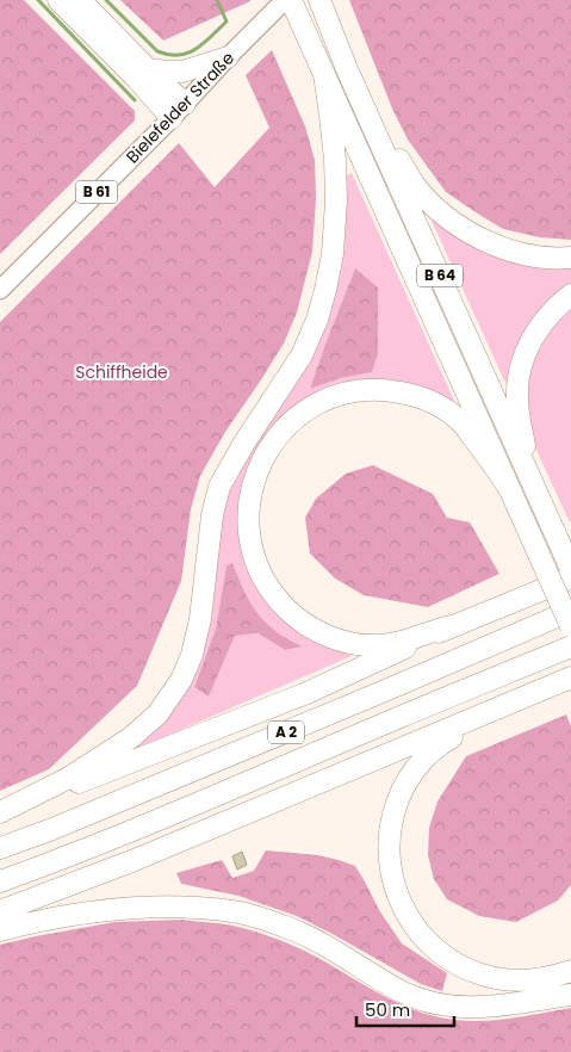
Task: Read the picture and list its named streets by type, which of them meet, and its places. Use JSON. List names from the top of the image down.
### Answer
{
  "streets": {
    "highway": ["B 61", "B 64", "A 2"],
    "main road": ["Bielefelder Straße"]
  },
  "crossings": [
    ["Bielefelder Straße", "B 61"]
  ],
  "parks": ["Schiffheide"],
  "scale_bar": "50 m"
}
